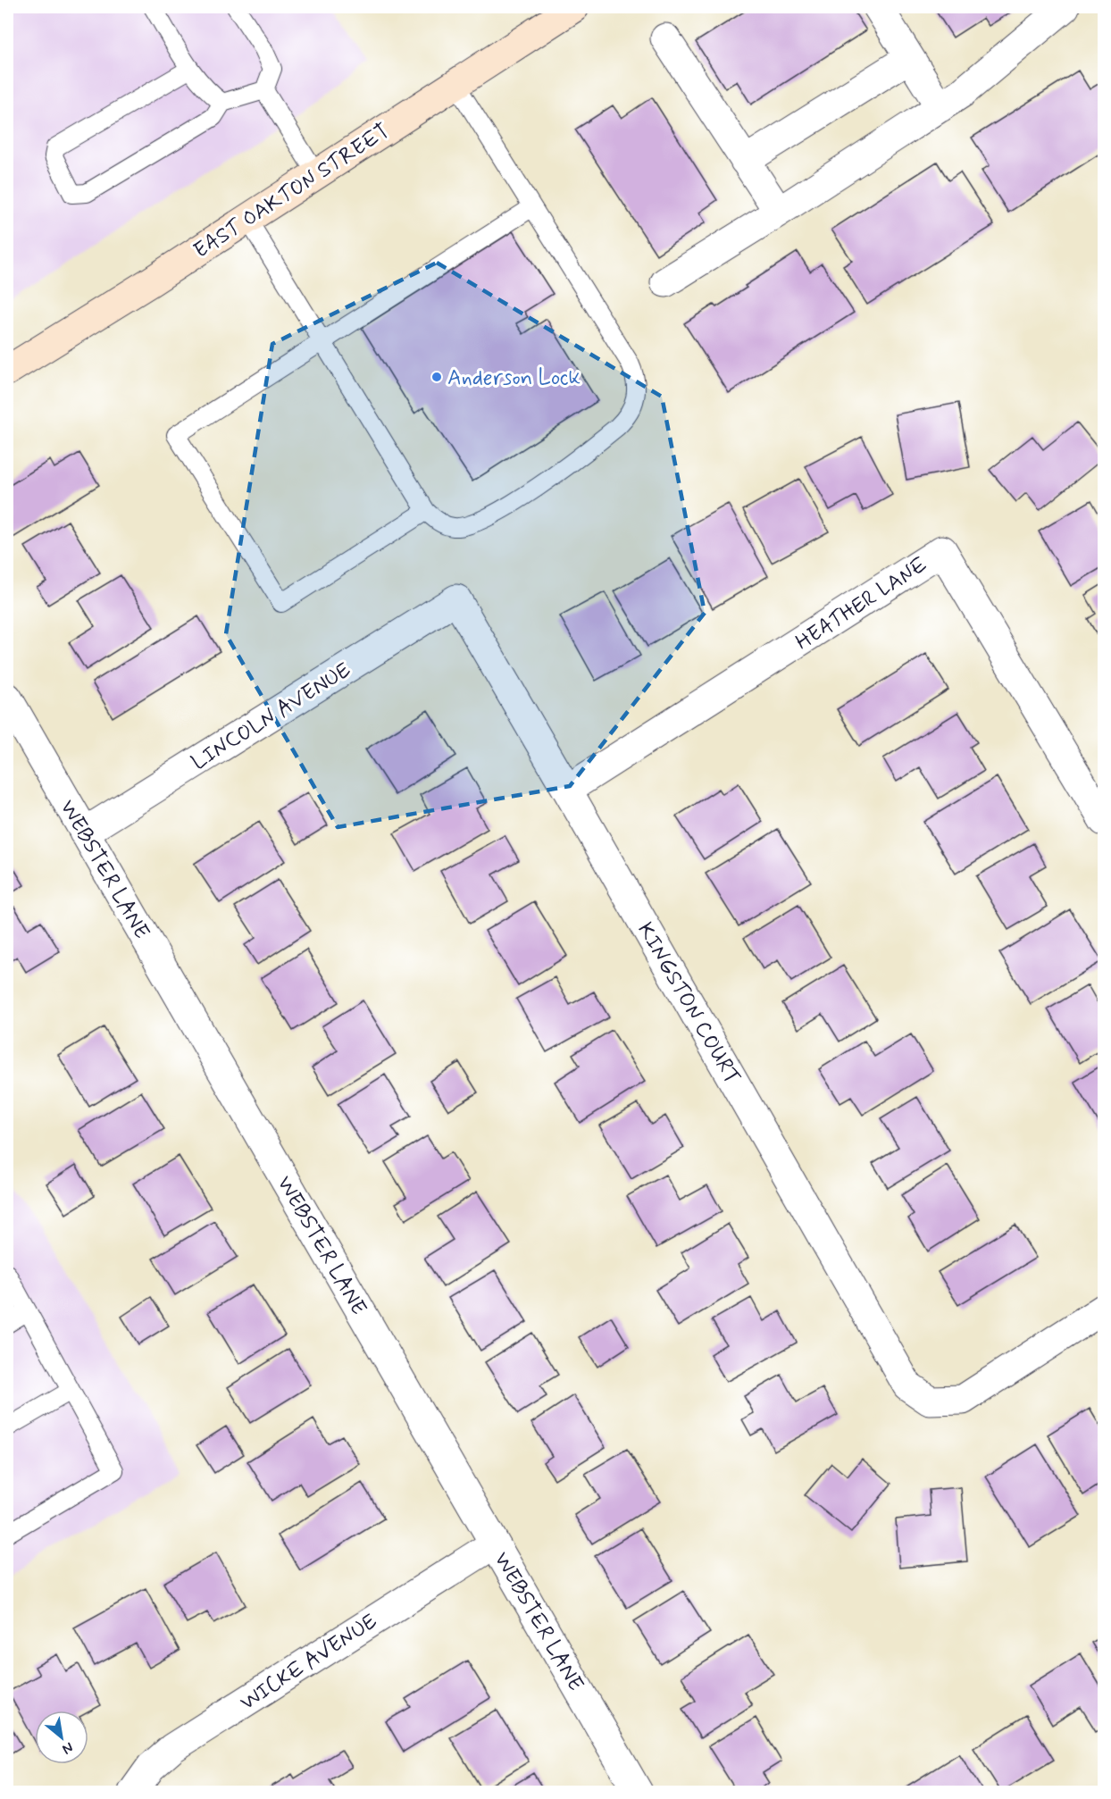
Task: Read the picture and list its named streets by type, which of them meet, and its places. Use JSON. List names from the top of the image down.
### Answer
{
  "streets": {
    "main road": ["EAST OAKTON STREET"],
    "street": [
      "HEATHER LANE",
      "LINCOLN AVENUE",
      "WEBSTER LANE",
      "KINGSTON COURT",
      "WICKE AVENUE"
    ]
  },
  "crossings": [
    ["HEATHER LANE", "KINGSTON COURT"],
    ["LINCOLN AVENUE", "WEBSTER LANE"],
    ["LINCOLN AVENUE", "KINGSTON COURT"],
    ["WEBSTER LANE", "WICKE AVENUE"]
  ],
  "places": ["Anderson Lock"],
  "north": "bottom right"
}
